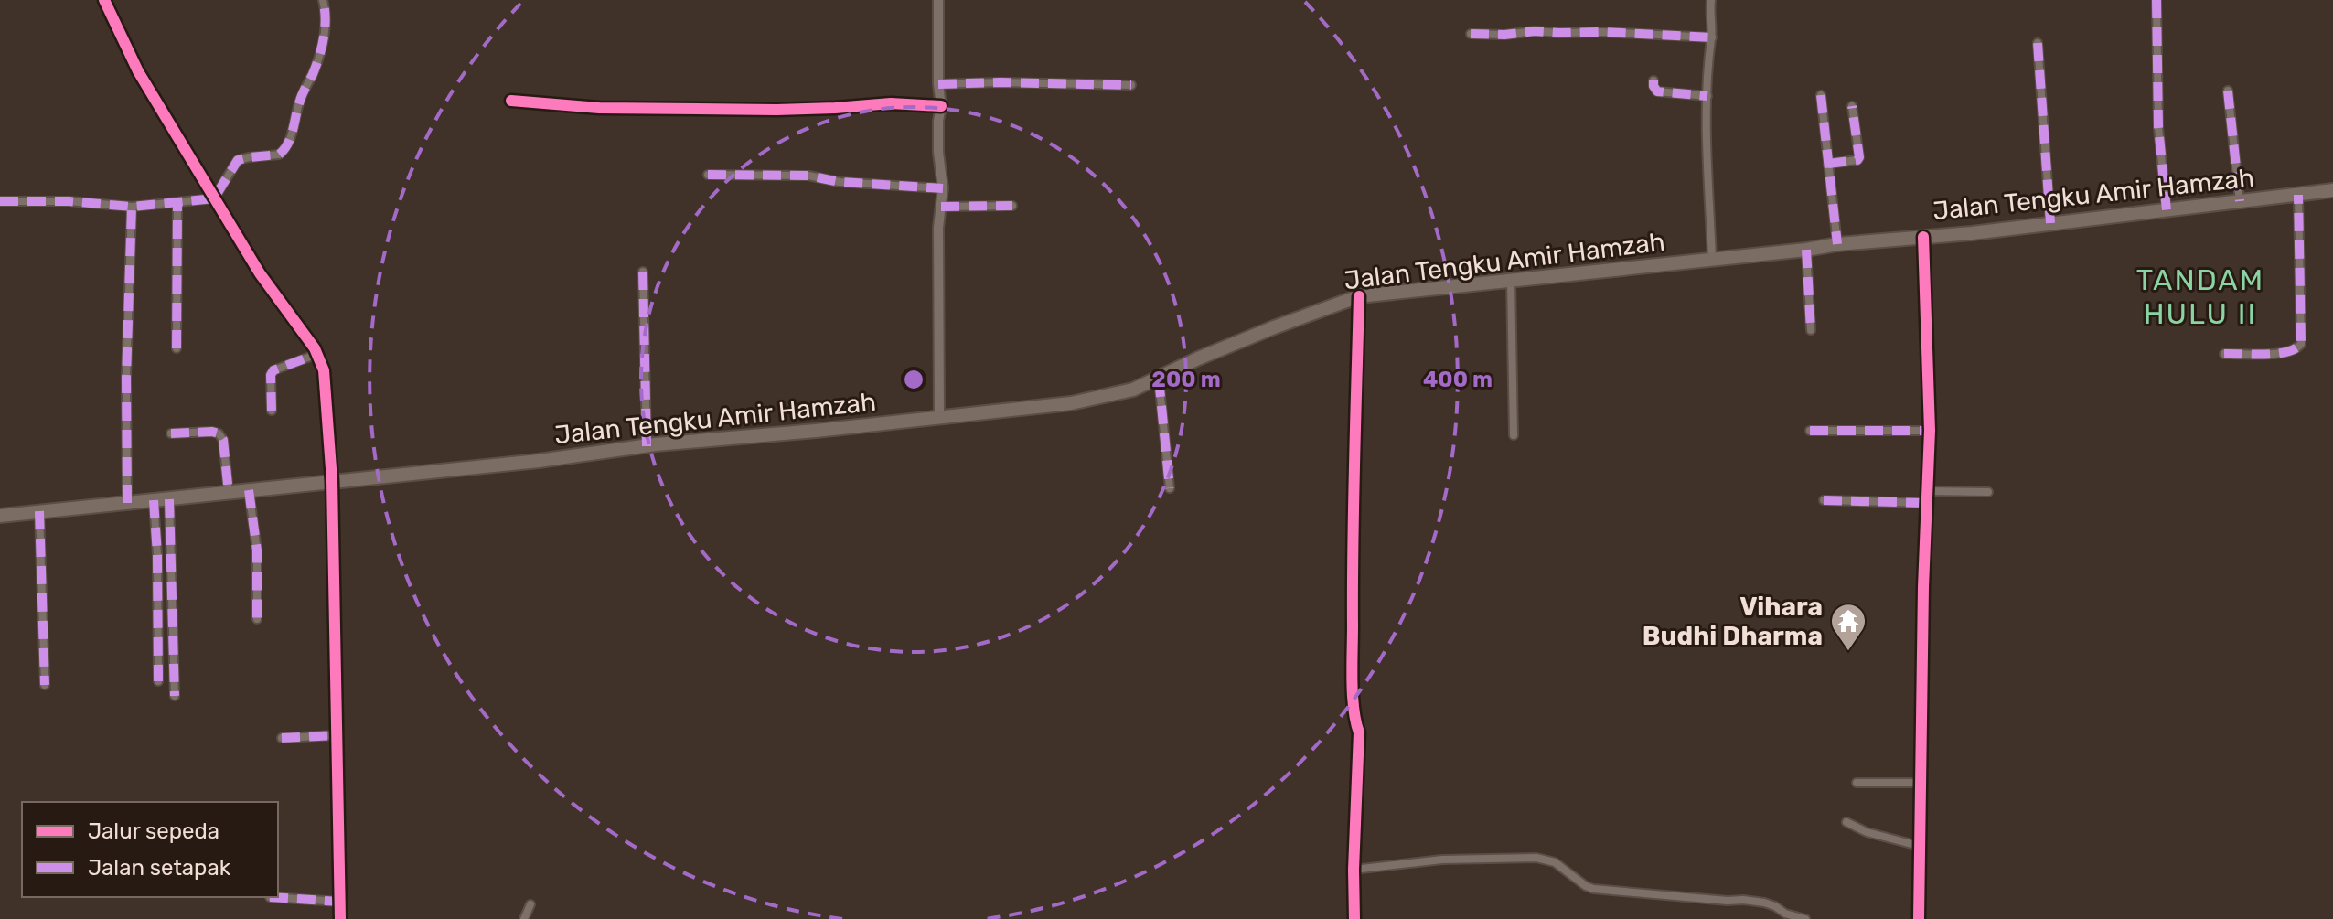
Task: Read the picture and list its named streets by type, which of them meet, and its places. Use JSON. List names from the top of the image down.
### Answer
{
  "streets": {
    "highway": ["Jalan Tengku Amir Hamzah"]
  },
  "districts": ["TANDAM HULU II"],
  "places": {
    "temple": ["Vihara Budhi Dharma"]
  },
  "legend": ["Jalur sepeda", "Jalan setapak"],
  "rings": ["200 m", "400 m"]
}
